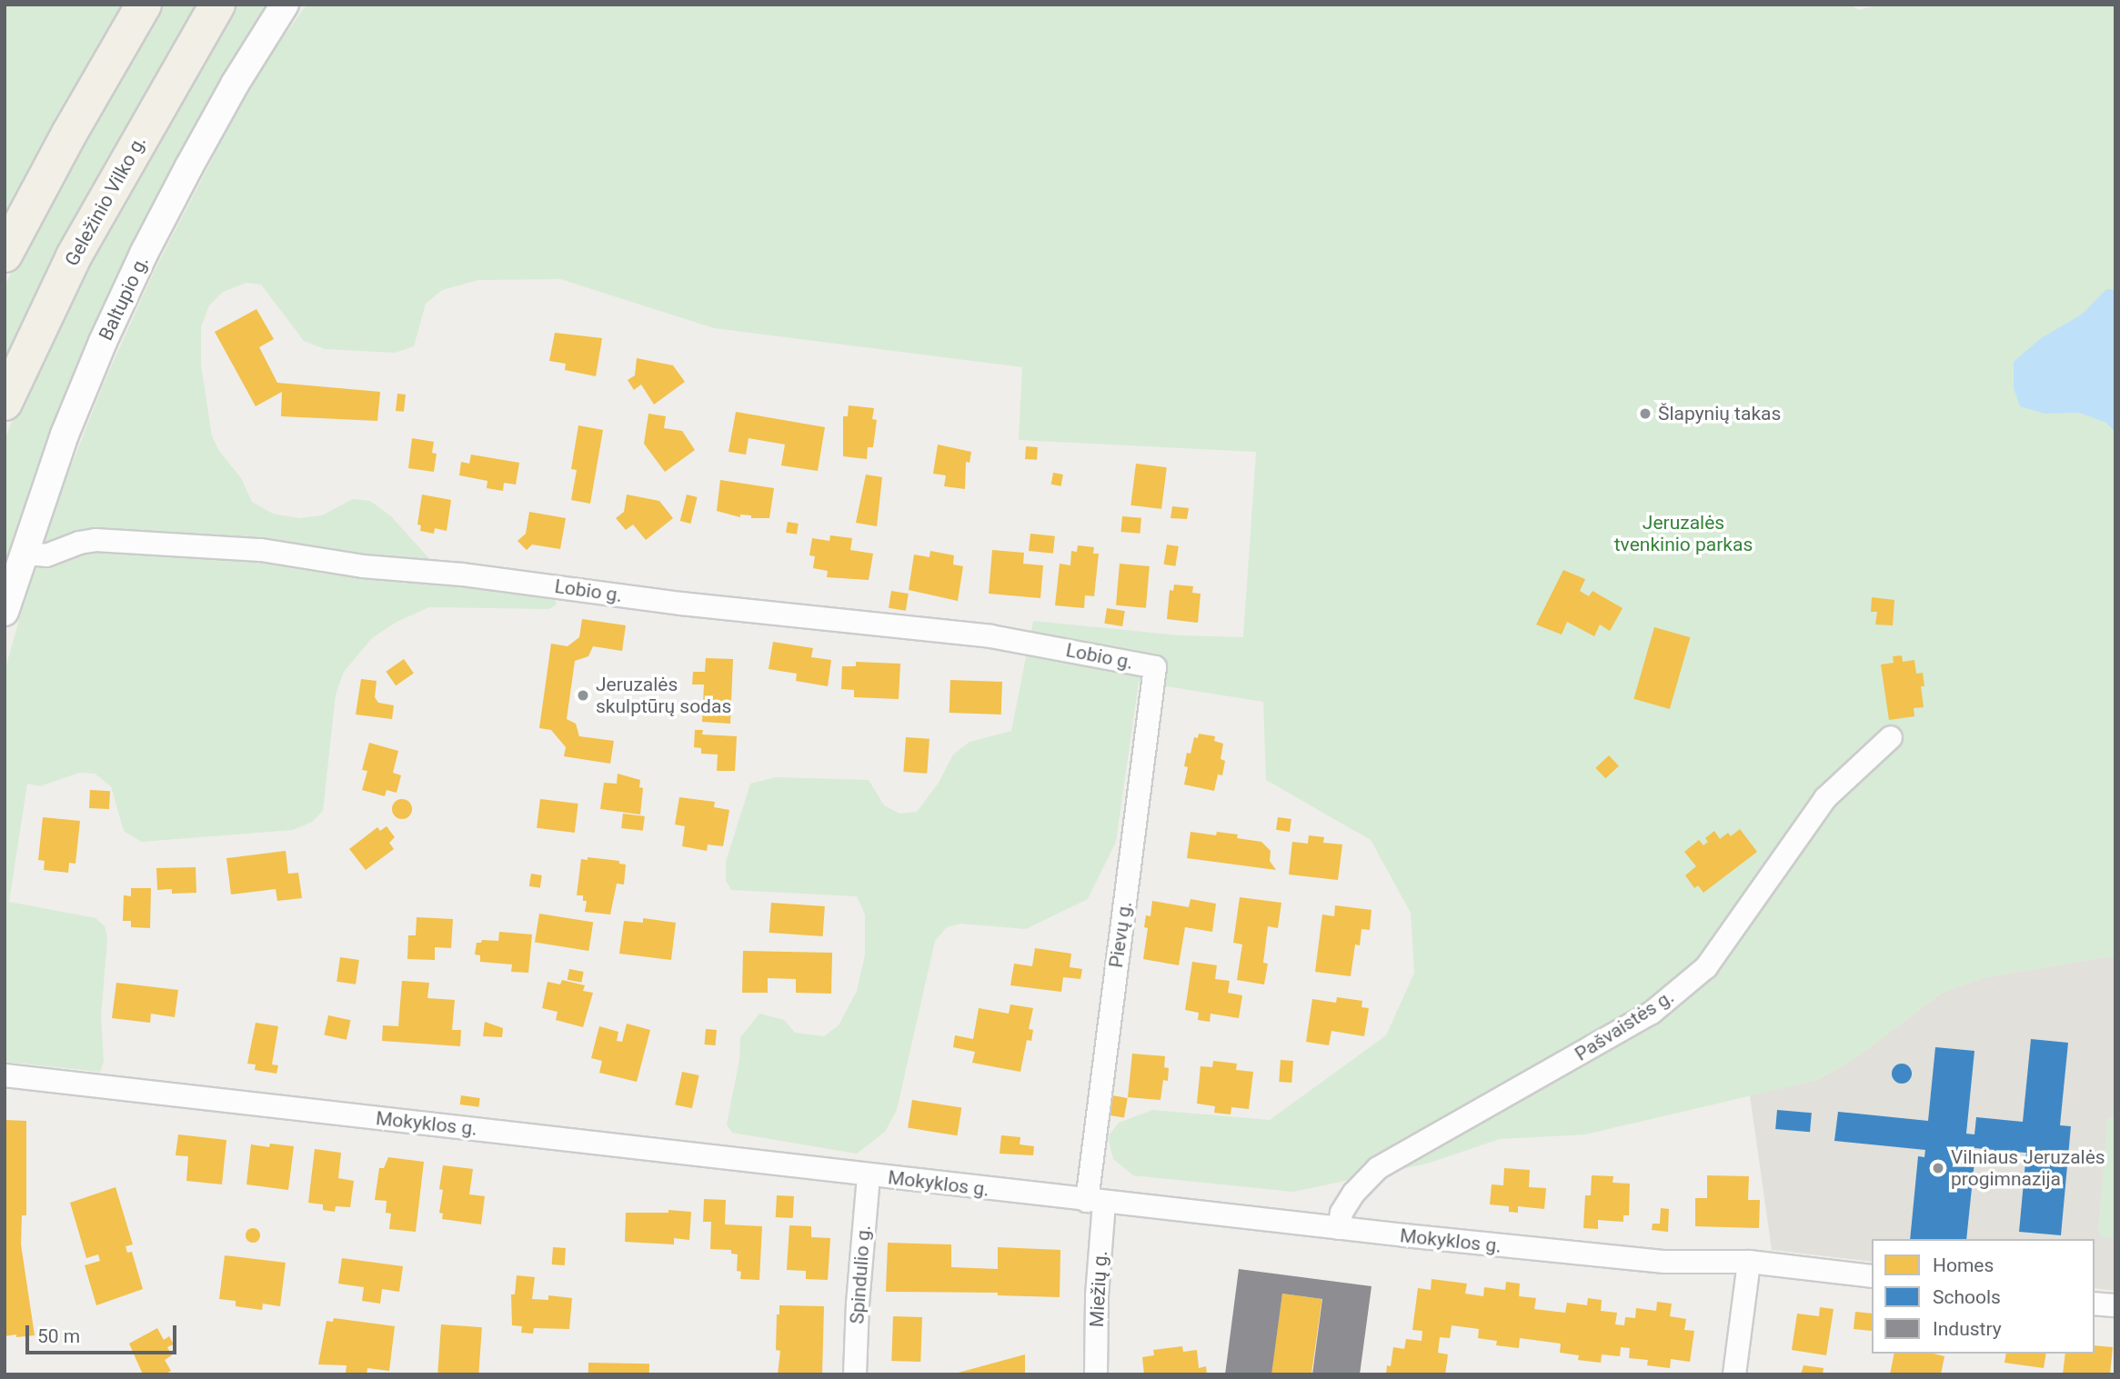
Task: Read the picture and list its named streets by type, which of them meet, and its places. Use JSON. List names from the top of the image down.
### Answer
{
  "streets": {
    "highway": ["Geležinio Vilko g."],
    "street": [
      "Baltupio g.",
      "Lobio g.",
      "Pievų g.",
      "Pašvaistės g.",
      "Mokyklos g.",
      "Spindulio g.",
      "Miežių g."
    ]
  },
  "crossings": [
    ["Baltupio g.", "Lobio g."],
    ["Lobio g.", "Pievų g."],
    ["Pievų g.", "Mokyklos g."],
    ["Pievų g.", "Miežių g."],
    ["Pašvaistės g.", "Mokyklos g."],
    ["Mokyklos g.", "Spindulio g."],
    ["Mokyklos g.", "Miežių g."]
  ],
  "parks": ["Jeruzalės tvenkinio parkas"],
  "places": ["Šlapynių takas", "Jeruzalės skulptūrų sodas", "Vilniaus Jeruzalės progimnazija"],
  "legend": ["Homes", "Schools", "Industry"],
  "scale_bar": "50 m"
}
